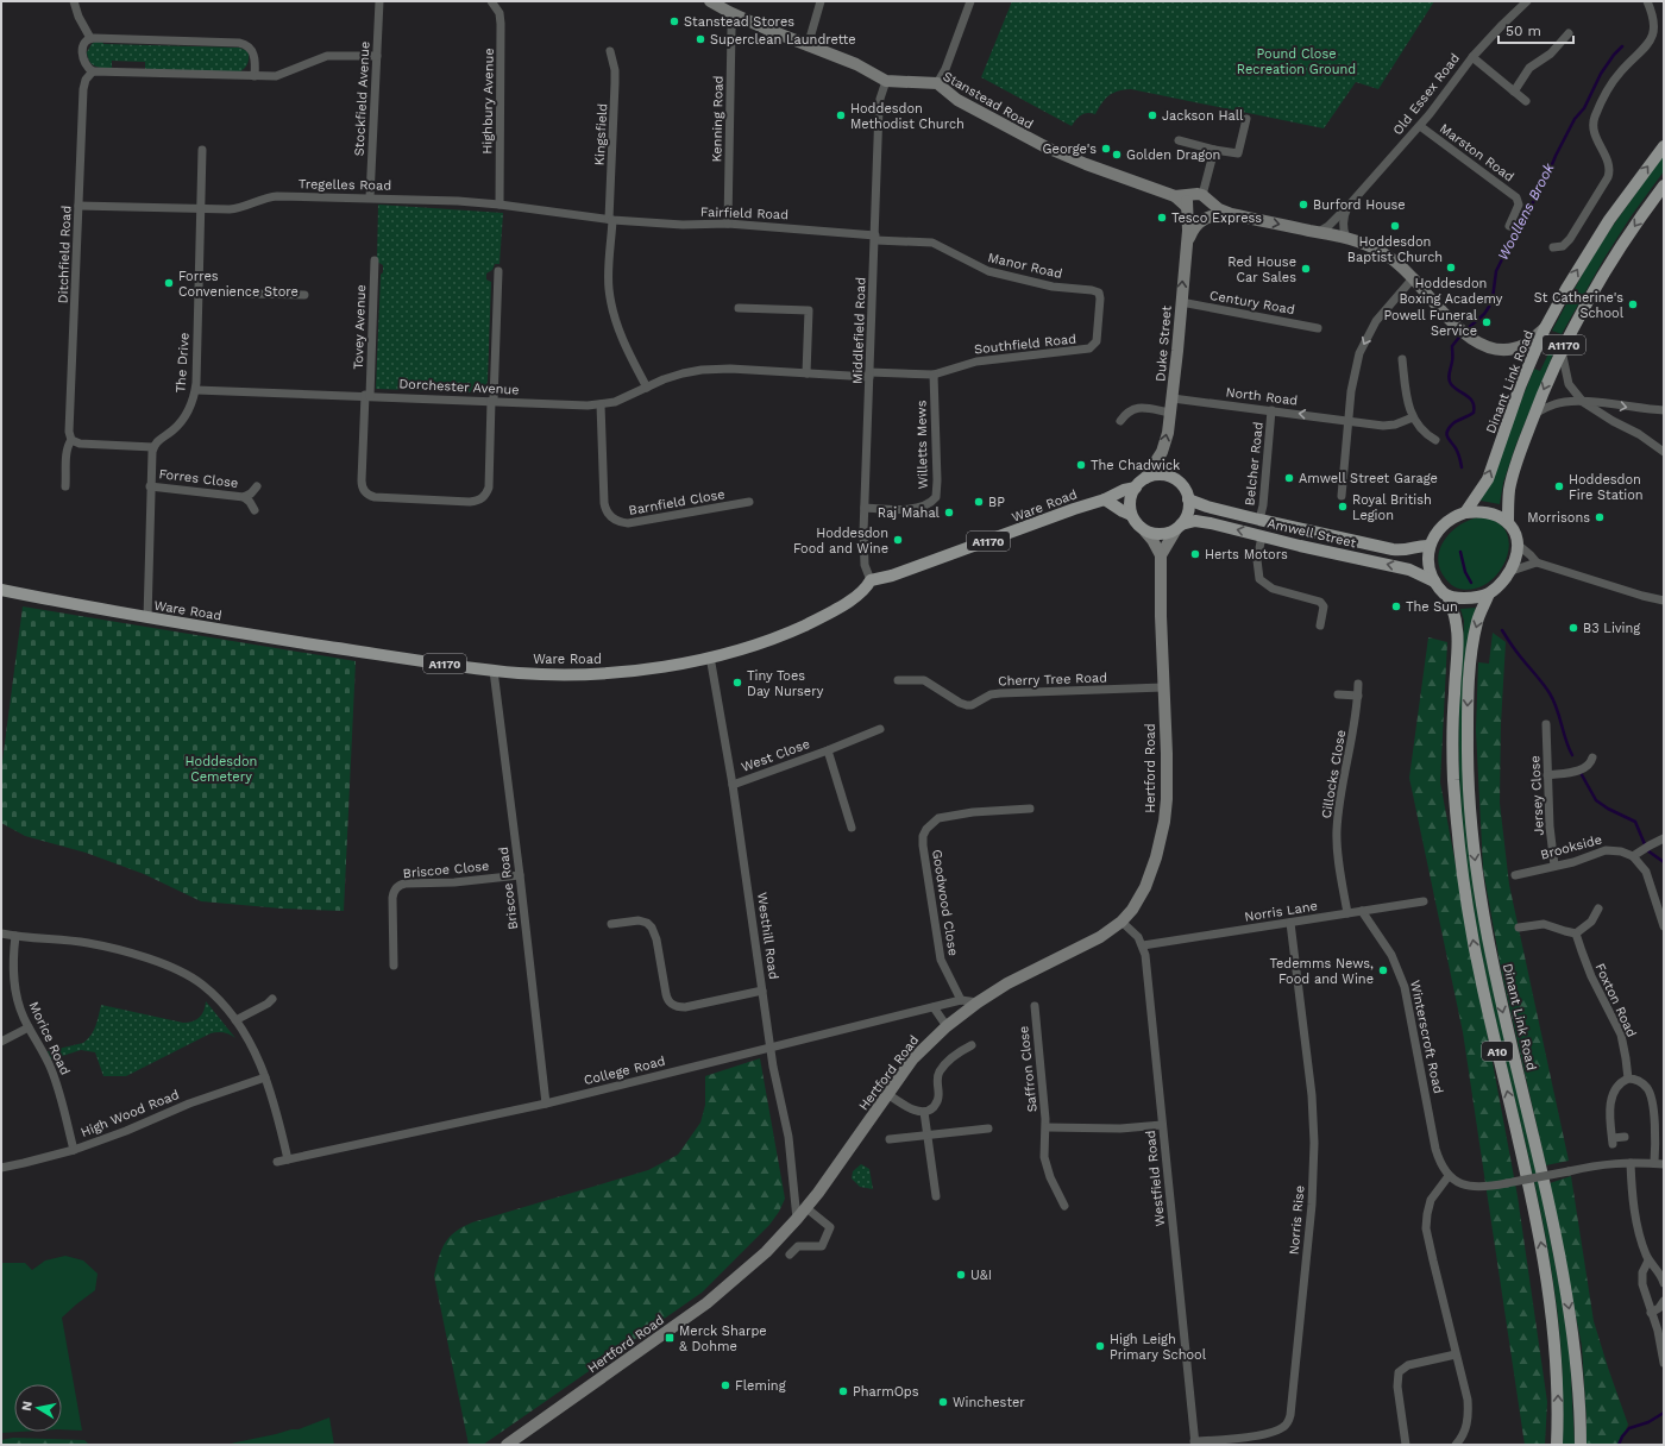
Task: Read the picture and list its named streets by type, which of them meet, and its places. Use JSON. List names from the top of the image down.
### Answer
{
  "streets": {
    "main road": [
      "A1170",
      "Dinant Link Road",
      "Ware Road",
      "Amwell Street",
      "A10"
    ],
    "street": [
      "Old Essex Road",
      "Stockfield Avenue",
      "Stanstead Road",
      "Highbury Avenue",
      "Kenning Road",
      "Kingsfield",
      "Marston Road",
      "Tregelles Road",
      "Fairfield Road",
      "Ditchfield Road",
      "Manor Road",
      "Century Road",
      "Tovey Avenue",
      "Middlefield Road",
      "Southfield Road",
      "Duke Street",
      "The Drive",
      "Dorchester Avenue",
      "North Road",
      "Willetts Mews",
      "Belcher Road",
      "Forres Close",
      "Barnfield Close",
      "Cherry Tree Road",
      "West Close",
      "Hertford Road",
      "Cillocks Close",
      "Jersey Close",
      "Brookside",
      "Briscoe Close",
      "Briscoe Road",
      "Goodwood Close",
      "Norris Lane",
      "Westhill Road",
      "Foxton Road",
      "Winterscroft Road",
      "Morice Road",
      "Saffron Close",
      "College Road",
      "High Wood Road",
      "Westfield Road",
      "Norris Rise"
    ]
  },
  "crossings": [
    ["Old Essex Road", "Marston Road"],
    ["Stockfield Avenue", "Tregelles Road"],
    ["Stanstead Road", "Kenning Road"],
    ["Stanstead Road", "Middlefield Road"],
    ["Stanstead Road", "Duke Street"],
    ["Highbury Avenue", "Tregelles Road"],
    ["Kenning Road", "Fairfield Road"],
    ["Kingsfield", "Tregelles Road"],
    ["Kingsfield", "Fairfield Road"],
    ["Kingsfield", "Dorchester Avenue"],
    ["Tregelles Road", "Fairfield Road"],
    ["Tregelles Road", "Ditchfield Road"],
    ["Tregelles Road", "The Drive"],
    ["Fairfield Road", "Manor Road"],
    ["Fairfield Road", "Middlefield Road"],
    ["Manor Road", "Middlefield Road"],
    ["Manor Road", "Southfield Road"],
    ["Century Road", "Duke Street"],
    ["Tovey Avenue", "Dorchester Avenue"],
    ["Middlefield Road", "Southfield Road"],
    ["Middlefield Road", "Willetts Mews"],
    ["Middlefield Road", "Ware Road"],
    ["Southfield Road", "Dorchester Avenue"],
    ["Southfield Road", "Willetts Mews"],
    ["Duke Street", "North Road"],
    ["Duke Street", "Ware Road"],
    ["Duke Street", "Amwell Street"],
    ["Duke Street", "Hertford Road"],
    ["A1170", "Dinant Link Road"],
    ["A1170", "Amwell Street"],
    ["A1170", "A10"],
    ["The Drive", "Dorchester Avenue"],
    ["Dinant Link Road", "Amwell Street"],
    ["Dinant Link Road", "A10"],
    ["Dorchester Avenue", "Barnfield Close"],
    ["North Road", "Belcher Road"],
    ["Belcher Road", "Amwell Street"],
    ["Ware Road", "Amwell Street"],
    ["Ware Road", "Hertford Road"],
    ["Ware Road", "Briscoe Road"],
    ["Ware Road", "Westhill Road"],
    ["Amwell Street", "Hertford Road"],
    ["Amwell Street", "A10"],
    ["Cherry Tree Road", "Hertford Road"],
    ["West Close", "Westhill Road"],
    ["Hertford Road", "Westhill Road"],
    ["Hertford Road", "College Road"],
    ["Cillocks Close", "Norris Lane"],
    ["Jersey Close", "Brookside"],
    ["Briscoe Close", "Briscoe Road"],
    ["Briscoe Road", "College Road"],
    ["Goodwood Close", "College Road"],
    ["Norris Lane", "Winterscroft Road"],
    ["Norris Lane", "Westfield Road"],
    ["Norris Lane", "Norris Rise"],
    ["Westhill Road", "College Road"],
    ["Morice Road", "High Wood Road"],
    ["Saffron Close", "Westfield Road"],
    ["Westfield Road", "Norris Rise"]
  ],
  "one_way": ["Duke Street"],
  "water": ["Woollens Brook"],
  "parks": ["Pound Close Recreation Ground", "Hoddesdon Cemetery"],
  "places": {
    "other": [
      "Stanstead Stores",
      "Superclean Laundrette",
      "Hoddesdon Methodist Church",
      "Jackson Hall",
      "George's",
      "Golden Dragon",
      "Burford House",
      "Tesco Express",
      "Hoddesdon Baptist Church",
      "Hoddesdon Boxing Academy",
      "Red House Car Sales",
      "Forres Convenience Store",
      "St Catherine's School",
      "Powell Funeral Service",
      "The Chadwick",
      "Amwell Street Garage",
      "Hoddesdon Fire Station",
      "BP",
      "Royal British Legion",
      "Raj Mahal",
      "Morrisons",
      "Hoddesdon Food and Wine",
      "Herts Motors",
      "The Sun",
      "B3 Living",
      "Tiny Toes Day Nursery",
      "Tedemms News, Food and Wine",
      "U&I",
      "High Leigh Primary School",
      "Fleming",
      "PharmOps",
      "Winchester"
    ],
    "transit": ["Merck Sharpe & Dohme"]
  },
  "scale_bar": "50 m",
  "north": "left"
}
